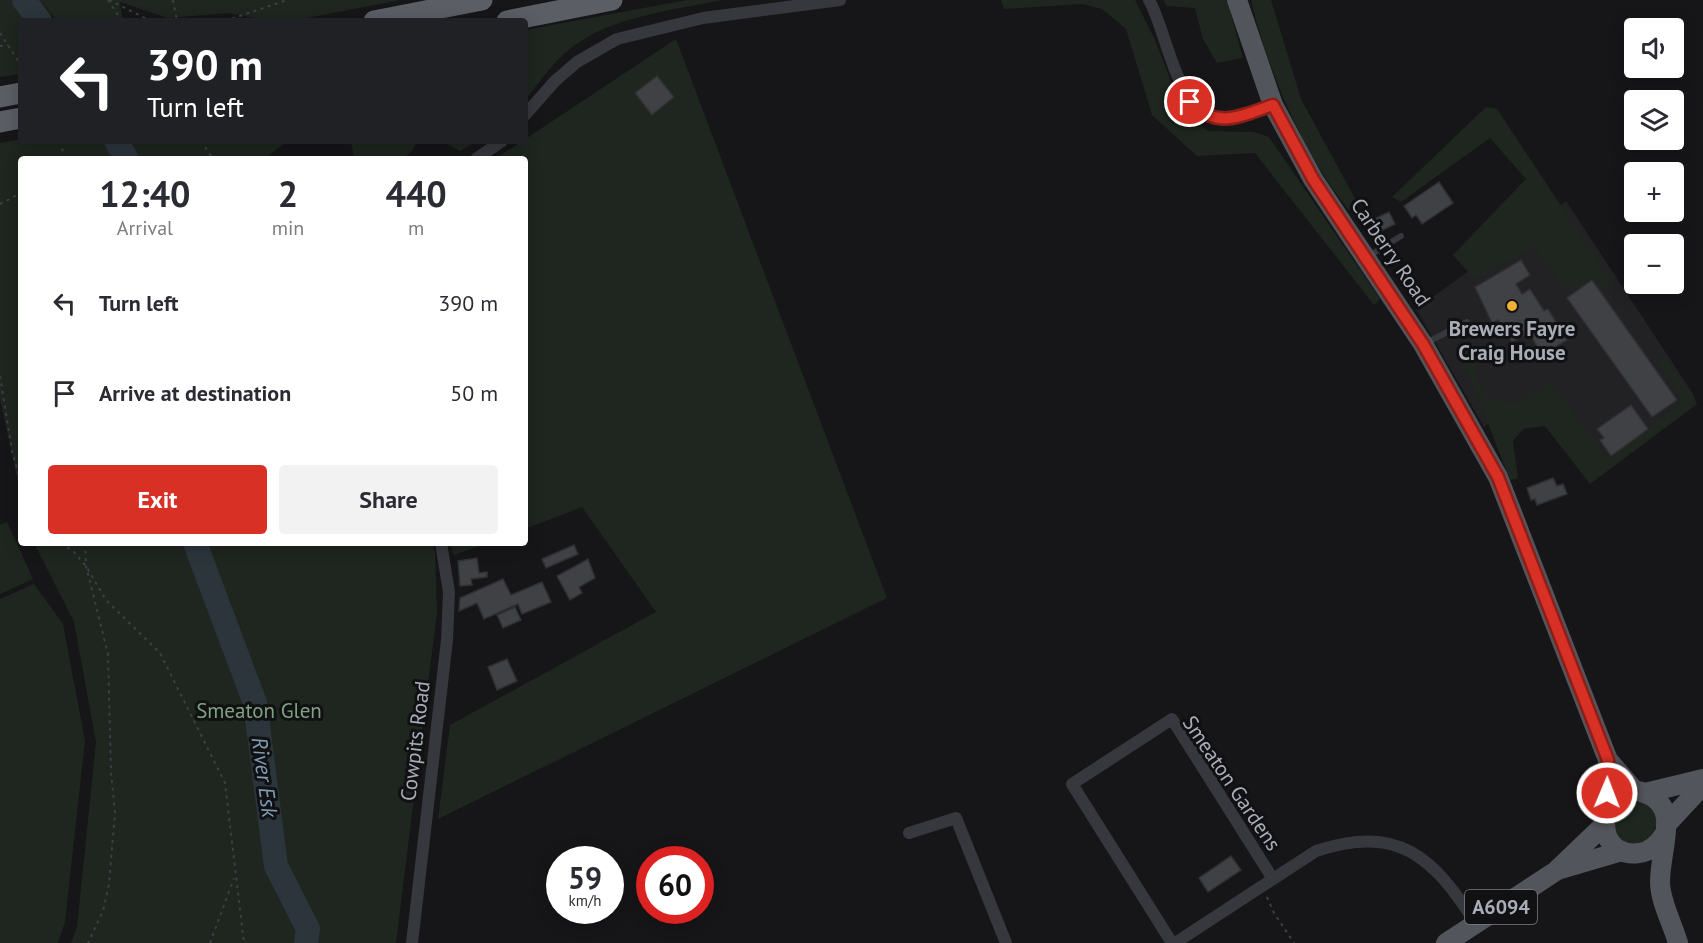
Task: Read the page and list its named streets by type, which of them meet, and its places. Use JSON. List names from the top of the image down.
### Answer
{
  "streets": {
    "main road": ["Carberry Road", "A6094"],
    "street": ["Cowpits Road", "Smeaton Gardens"]
  },
  "crossings": [
    ["Carberry Road", "A6094"]
  ],
  "water": ["River Esk"],
  "parks": ["Smeaton Glen"],
  "places": ["Brewers Fayre Craig House"],
  "page": {
    "map_buttons": ["+", "−"],
    "turn": ["390 m", "Turn left"],
    "eta": [
      "12:40",
      "Arrival",
      "2",
      "min",
      "440",
      "m"
    ],
    "list": [
      {
        "name": "Turn left",
        "value": "390 m"
      },
      {
        "name": "Arrive at destination",
        "value": "50 m"
      }
    ],
    "buttons": ["Exit", "Share"],
    "speed": "59 km/h",
    "limit": "60"
  }
}
